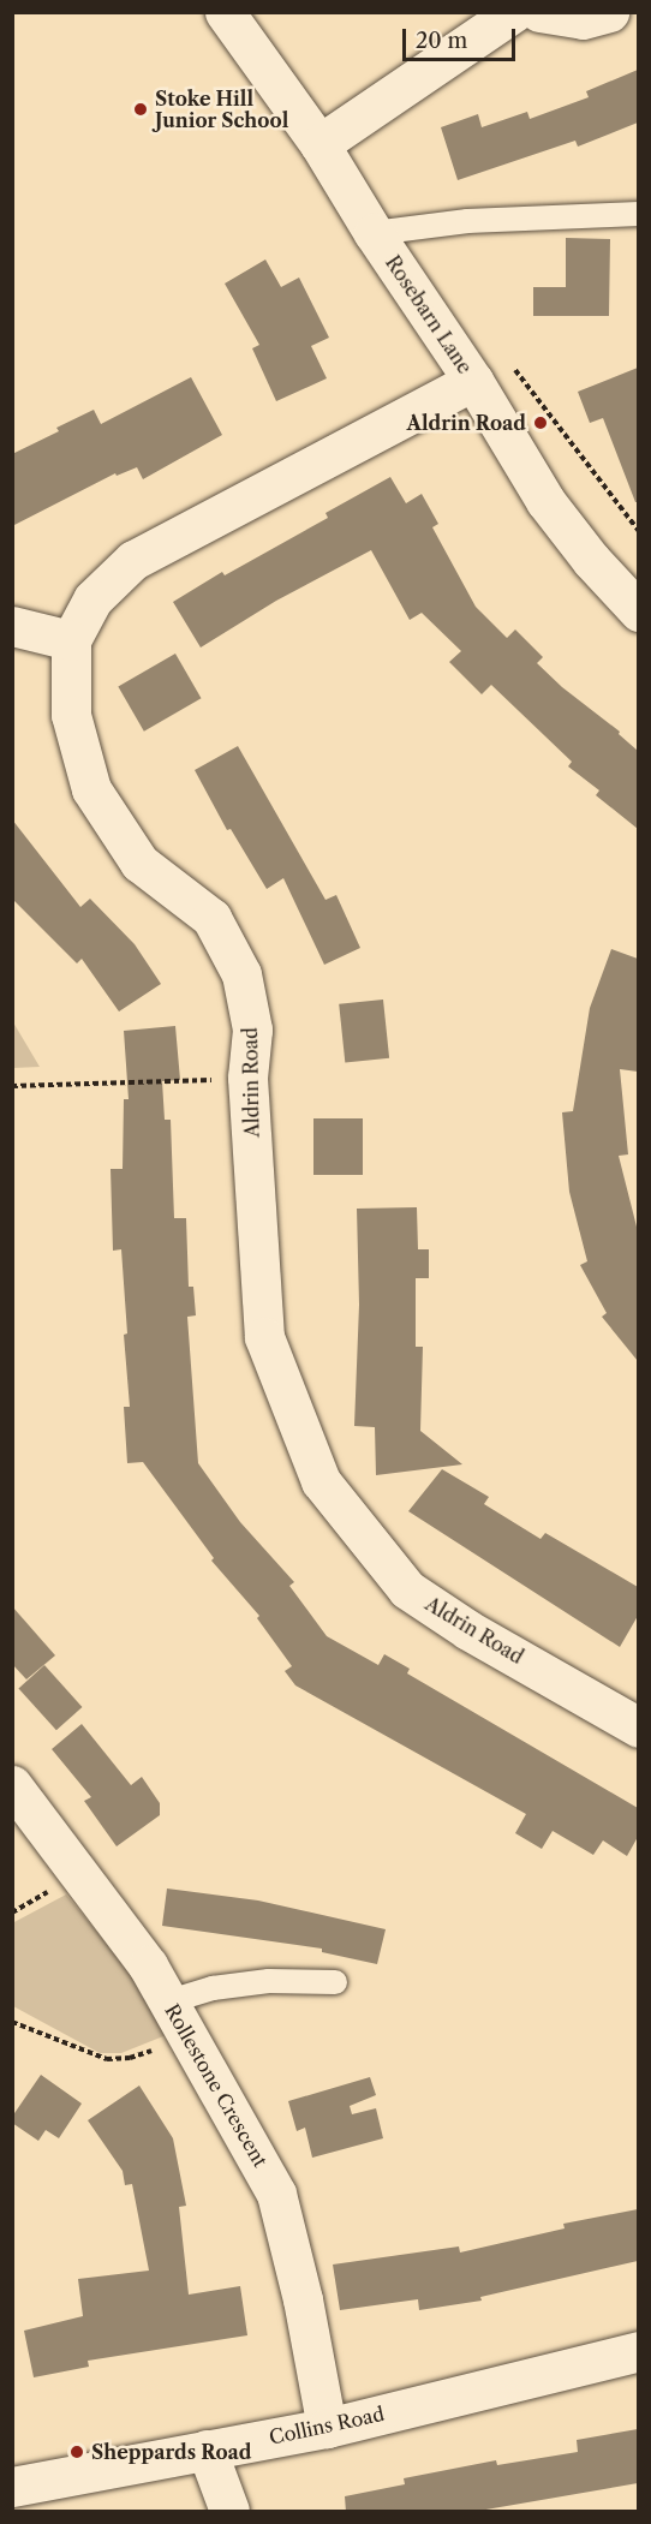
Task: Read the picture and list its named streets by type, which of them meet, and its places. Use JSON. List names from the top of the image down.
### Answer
{
  "streets": {
    "street": [
      "Rosebarn Lane",
      "Aldrin Road",
      "Rollestone Crescent",
      "Collins Road"
    ]
  },
  "crossings": [
    ["Rosebarn Lane", "Aldrin Road"],
    ["Rollestone Crescent", "Collins Road"]
  ],
  "places": ["Stoke Hill Junior School", "Aldrin Road", "Sheppards Road"],
  "scale_bar": "20 m"
}
